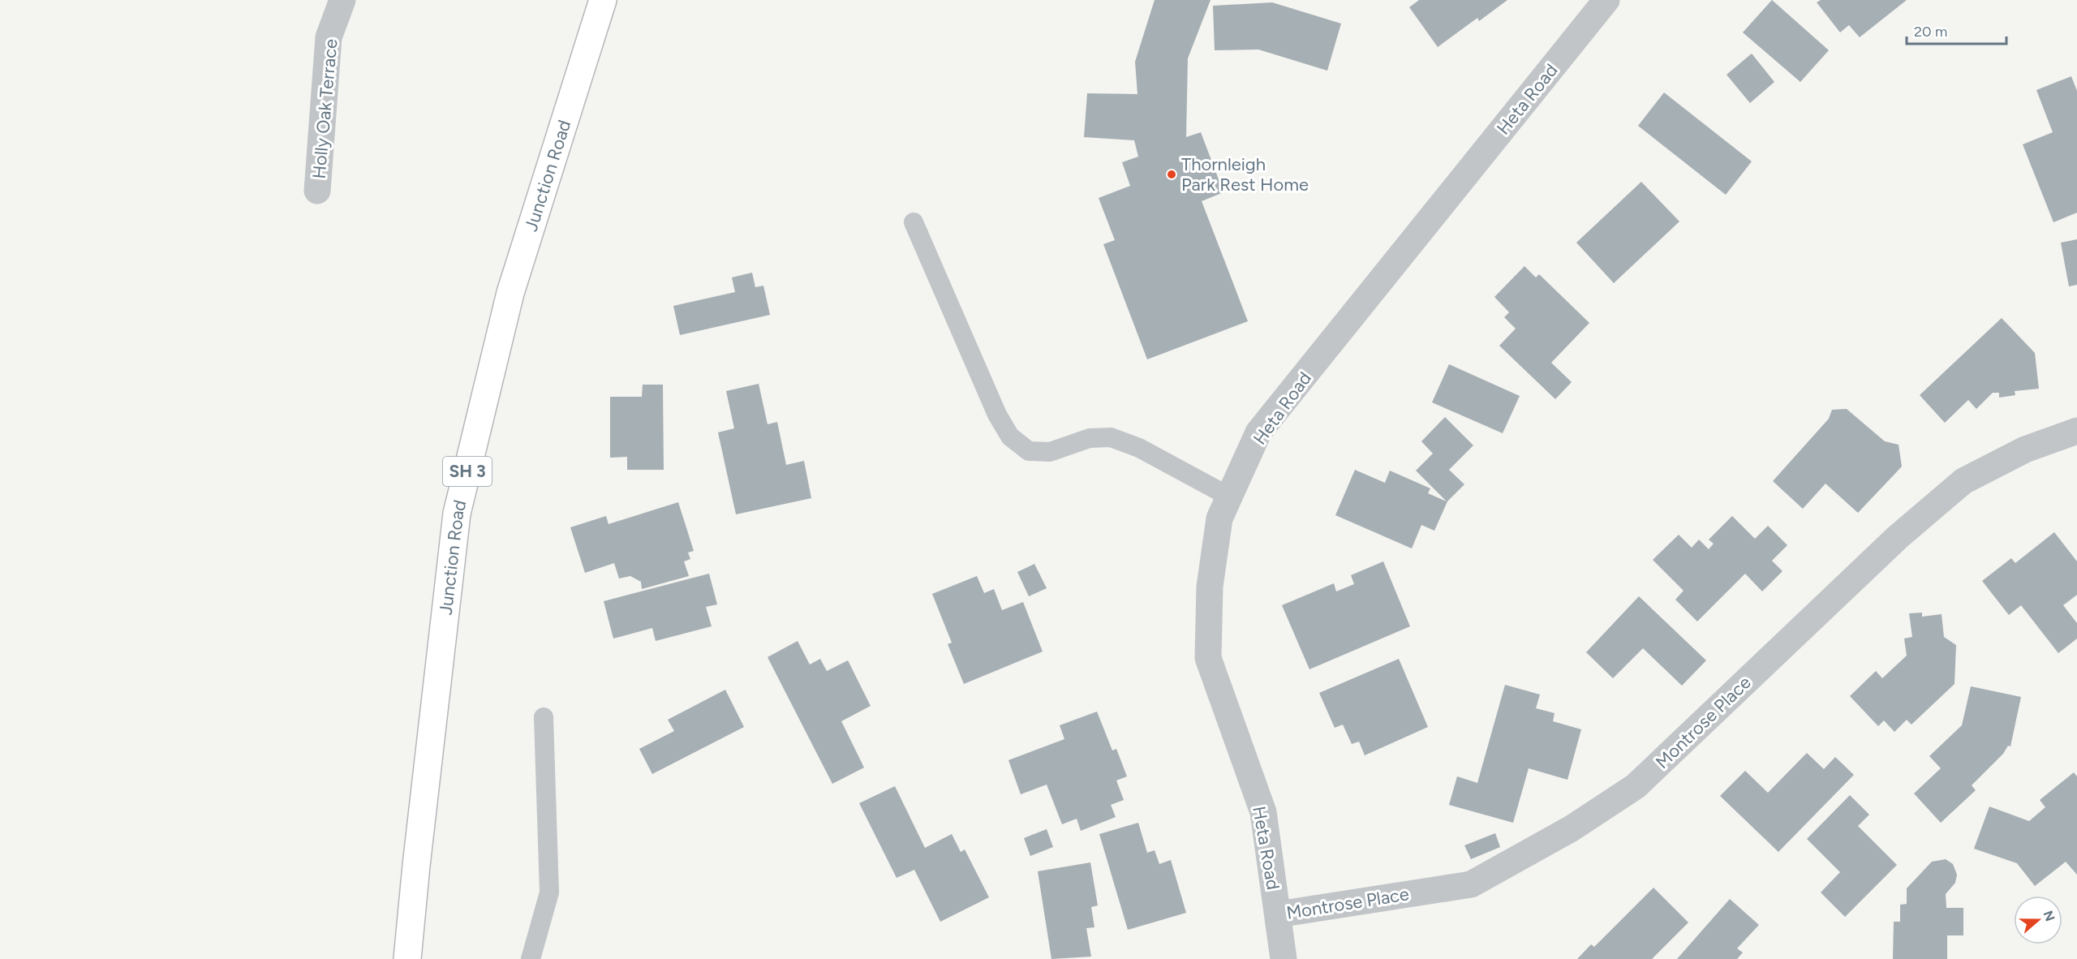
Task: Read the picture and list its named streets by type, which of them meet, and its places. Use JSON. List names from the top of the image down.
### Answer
{
  "streets": {
    "highway": ["Junction Road", "SH 3"],
    "street": ["Heta Road", "Holly Oak Terrace", "Montrose Place"]
  },
  "crossings": [
    ["Heta Road", "Montrose Place"]
  ],
  "places": ["Thornleigh Park Rest Home"],
  "scale_bar": "20 m",
  "north": "right"
}
